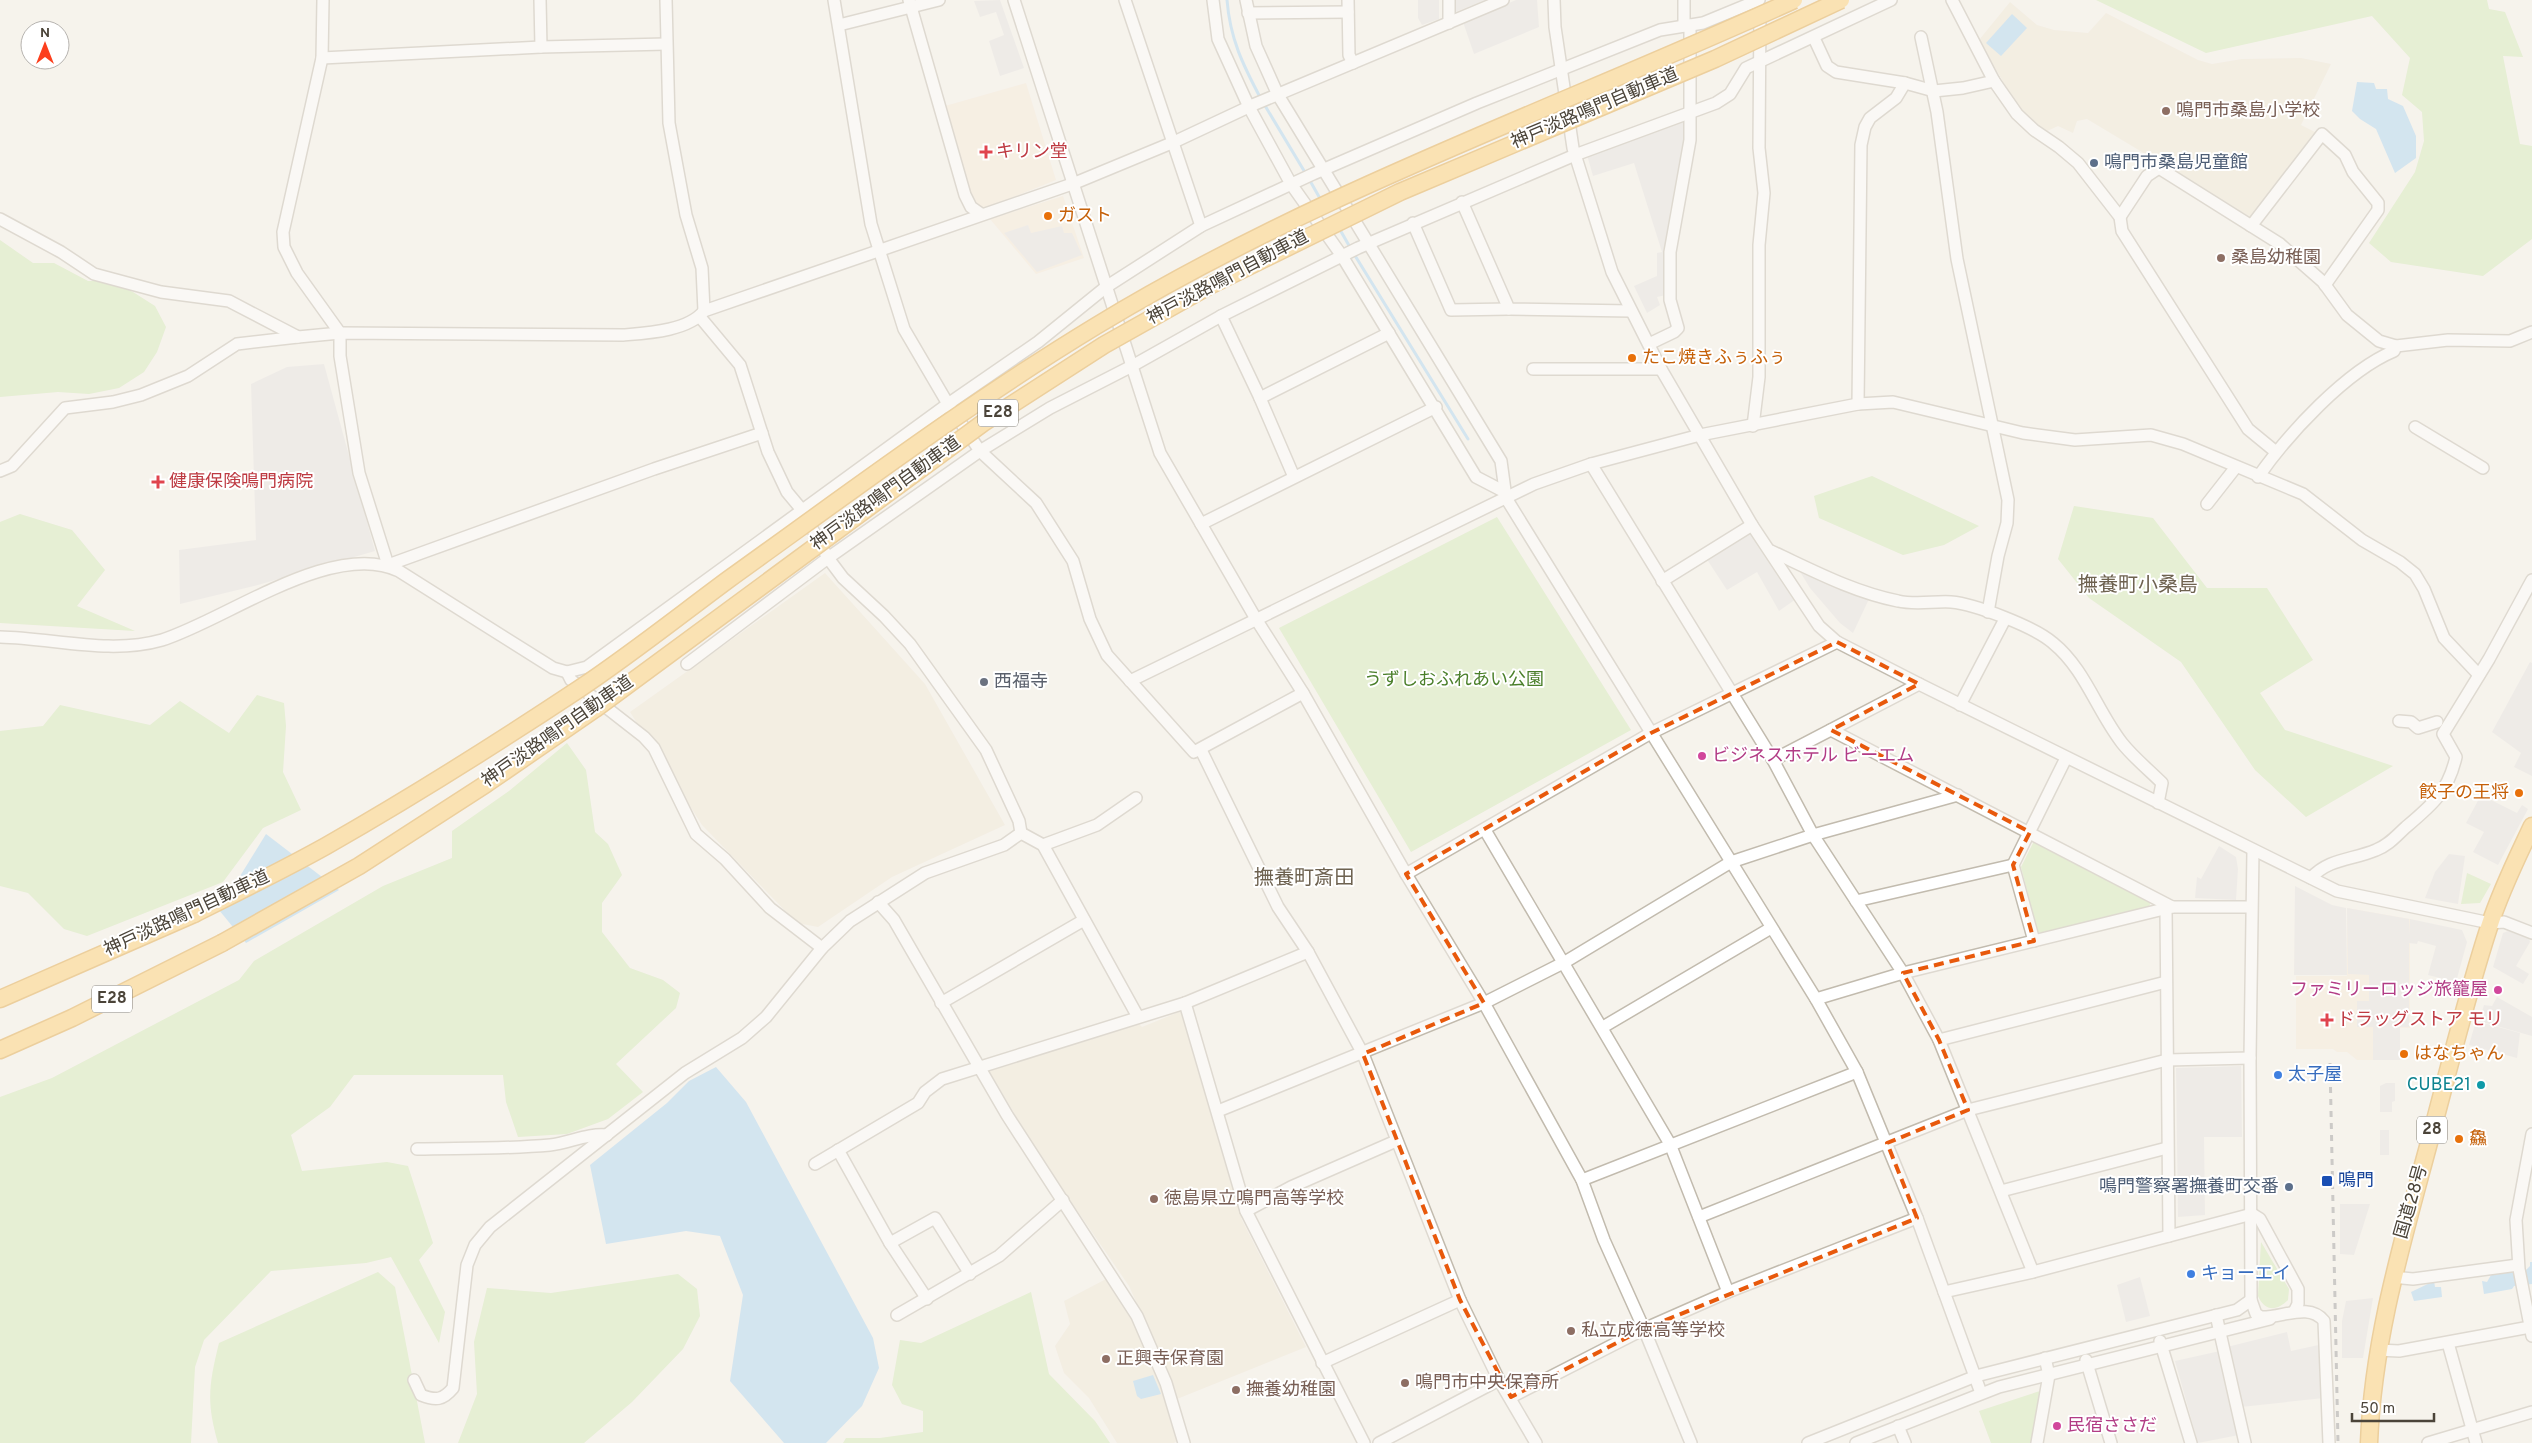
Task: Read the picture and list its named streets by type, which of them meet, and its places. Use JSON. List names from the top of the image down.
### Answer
{
  "streets": {
    "highway": [
      "神戸淡路鳴門自動車道",
      "E28",
      "28",
      "国道28号"
    ]
  },
  "districts": ["撫養町小桑島", "撫養町斎田"],
  "parks": ["うずしおふれあい公園"],
  "places": {
    "other": [
      "鳴門市桑島小学校",
      "鳴門市桑島児童館",
      "ガスト",
      "桑島幼稚園",
      "たこ焼きふぅふぅ",
      "西福寺",
      "ビジネスホテル ビーエム",
      "餃子の王将",
      "ファミリーロッジ旅籠屋",
      "はなちゃん",
      "太子屋",
      "CUBE21",
      "鱻",
      "鳴門警察署撫養町交番",
      "徳島県立鳴門高等学校",
      "キョーエイ",
      "私立成徳高等学校",
      "正興寺保育園",
      "鳴門市中央保育所",
      "撫養幼稚園",
      "民宿ささだ"
    ],
    "health": ["キリン堂", "健康保険鳴門病院", "ドラッグストア モリ"],
    "transit": ["鳴門"]
  },
  "scale_bar": "50 m",
  "north": "top"
}
